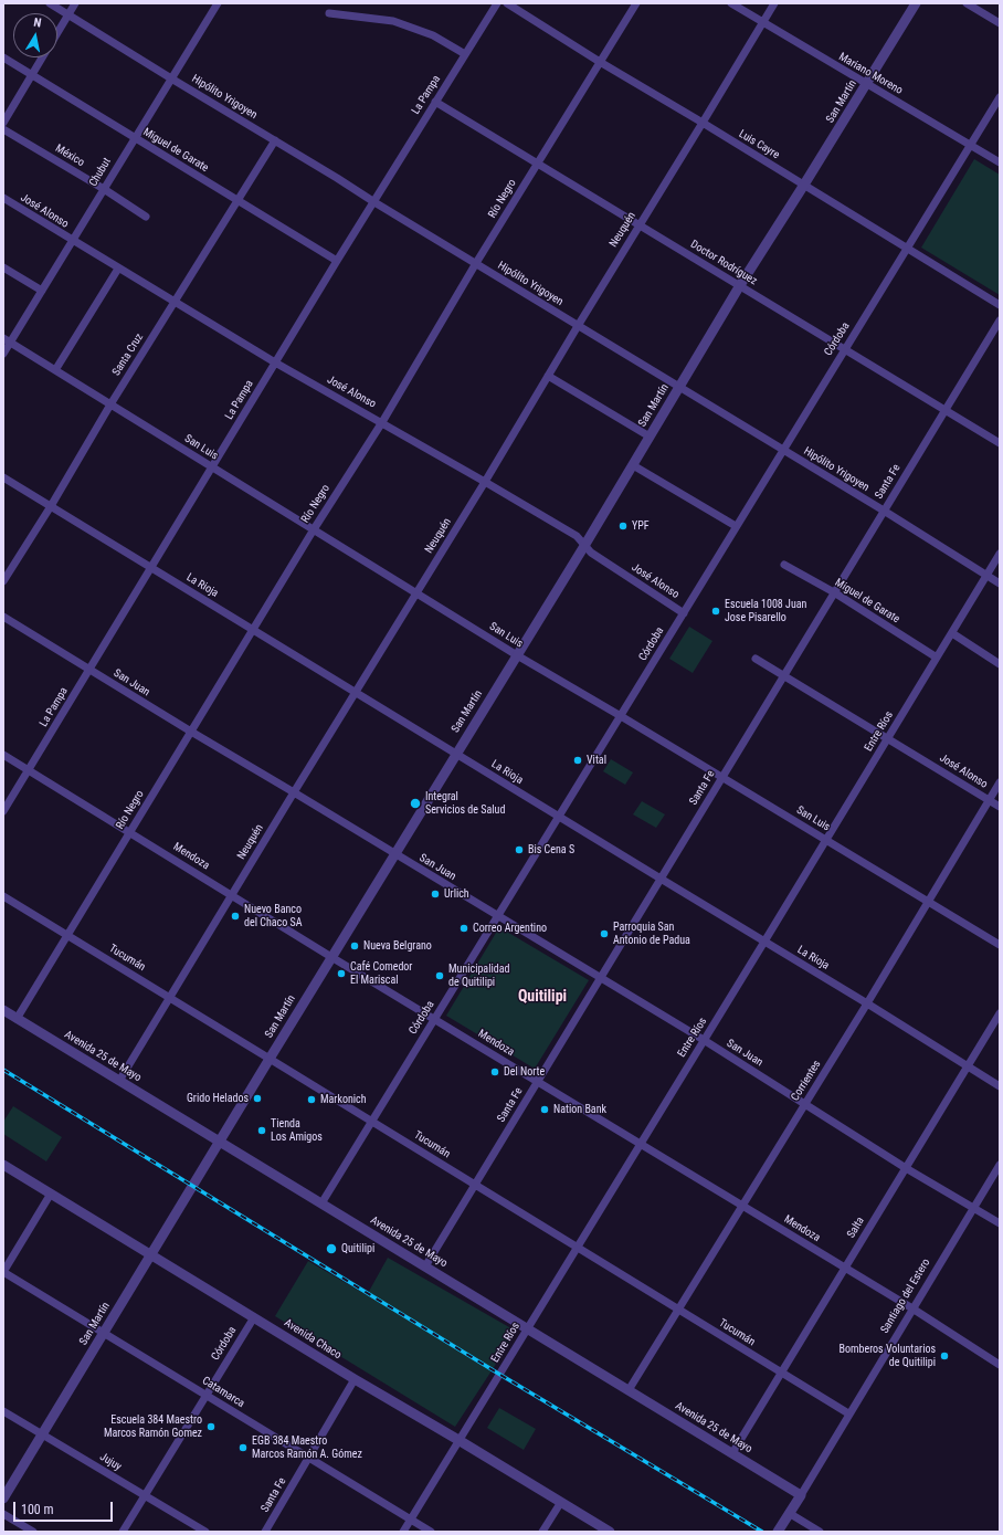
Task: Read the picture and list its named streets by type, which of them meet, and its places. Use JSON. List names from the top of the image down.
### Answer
{
  "streets": {
    "street": [
      "Mariano Moreno",
      "La Pampa",
      "Hipólito Yrigoyen",
      "San Martín",
      "Luis Cayre",
      "Miguel de Garate",
      "México",
      "Chubut",
      "Río Negro",
      "José Alonso",
      "Neuquén",
      "Doctor Rodríguez",
      "Córdoba",
      "Santa Cruz",
      "San Luis",
      "Santa Fe",
      "La Rioja",
      "San Juan",
      "Entre Ríos",
      "Mendoza",
      "Tucumán",
      "Avenida 25 de Mayo",
      "Corrientes",
      "Salta",
      "Santiago del Estero",
      "Avenida Chaco",
      "Catamarca",
      "Jujuy"
    ]
  },
  "crossings": [
    ["Mariano Moreno", "San Martín"],
    ["Mariano Moreno", "Neuquén"],
    ["Mariano Moreno", "Córdoba"],
    ["La Pampa", "Hipólito Yrigoyen"],
    ["La Pampa", "Miguel de Garate"],
    ["La Pampa", "José Alonso"],
    ["La Pampa", "Doctor Rodríguez"],
    ["La Pampa", "San Luis"],
    ["La Pampa", "La Rioja"],
    ["La Pampa", "San Juan"],
    ["La Pampa", "Mendoza"],
    ["Hipólito Yrigoyen", "San Martín"],
    ["Hipólito Yrigoyen", "Chubut"],
    ["Hipólito Yrigoyen", "Río Negro"],
    ["Hipólito Yrigoyen", "Neuquén"],
    ["Hipólito Yrigoyen", "Córdoba"],
    ["Hipólito Yrigoyen", "Santa Cruz"],
    ["Hipólito Yrigoyen", "Santa Fe"],
    ["Hipólito Yrigoyen", "Entre Ríos"],
    ["San Martín", "Luis Cayre"],
    ["San Martín", "José Alonso"],
    ["San Martín", "Doctor Rodríguez"],
    ["San Martín", "San Luis"],
    ["San Martín", "La Rioja"],
    ["San Martín", "San Juan"],
    ["San Martín", "Mendoza"],
    ["San Martín", "Tucumán"],
    ["San Martín", "Avenida 25 de Mayo"],
    ["San Martín", "Avenida Chaco"],
    ["San Martín", "Catamarca"],
    ["San Martín", "Jujuy"],
    ["Luis Cayre", "Río Negro"],
    ["Luis Cayre", "Neuquén"],
    ["Luis Cayre", "Córdoba"],
    ["Miguel de Garate", "Chubut"],
    ["Miguel de Garate", "Santa Cruz"],
    ["Miguel de Garate", "Santa Fe"],
    ["Miguel de Garate", "Entre Ríos"],
    ["México", "Chubut"],
    ["Chubut", "José Alonso"],
    ["Chubut", "San Luis"],
    ["Río Negro", "José Alonso"],
    ["Río Negro", "Doctor Rodríguez"],
    ["Río Negro", "San Luis"],
    ["Río Negro", "La Rioja"],
    ["Río Negro", "San Juan"],
    ["Río Negro", "Mendoza"],
    ["Río Negro", "Tucumán"],
    ["Río Negro", "Avenida 25 de Mayo"],
    ["José Alonso", "Neuquén"],
    ["José Alonso", "Córdoba"],
    ["José Alonso", "Santa Cruz"],
    ["José Alonso", "Santa Fe"],
    ["José Alonso", "Entre Ríos"],
    ["José Alonso", "Corrientes"],
    ["Neuquén", "Doctor Rodríguez"],
    ["Neuquén", "San Luis"],
    ["Neuquén", "La Rioja"],
    ["Neuquén", "San Juan"],
    ["Neuquén", "Mendoza"],
    ["Neuquén", "Tucumán"],
    ["Neuquén", "Avenida 25 de Mayo"],
    ["Doctor Rodríguez", "Córdoba"],
    ["Doctor Rodríguez", "Santa Fe"],
    ["Córdoba", "San Luis"],
    ["Córdoba", "La Rioja"],
    ["Córdoba", "San Juan"],
    ["Córdoba", "Mendoza"],
    ["Córdoba", "Tucumán"],
    ["Córdoba", "Avenida 25 de Mayo"],
    ["Córdoba", "Avenida Chaco"],
    ["Córdoba", "Catamarca"],
    ["Córdoba", "Jujuy"],
    ["Santa Cruz", "San Luis"],
    ["Santa Cruz", "La Rioja"],
    ["San Luis", "Santa Fe"],
    ["San Luis", "Entre Ríos"],
    ["San Luis", "Corrientes"],
    ["Santa Fe", "La Rioja"],
    ["Santa Fe", "San Juan"],
    ["Santa Fe", "Mendoza"],
    ["Santa Fe", "Tucumán"],
    ["Santa Fe", "Avenida 25 de Mayo"],
    ["Santa Fe", "Avenida Chaco"],
    ["Santa Fe", "Catamarca"],
    ["La Rioja", "Entre Ríos"],
    ["La Rioja", "Corrientes"],
    ["La Rioja", "Salta"],
    ["San Juan", "Entre Ríos"],
    ["San Juan", "Corrientes"],
    ["San Juan", "Salta"],
    ["San Juan", "Santiago del Estero"],
    ["Entre Ríos", "Mendoza"],
    ["Entre Ríos", "Tucumán"],
    ["Entre Ríos", "Avenida 25 de Mayo"],
    ["Entre Ríos", "Avenida Chaco"],
    ["Entre Ríos", "Catamarca"],
    ["Mendoza", "Corrientes"],
    ["Mendoza", "Salta"],
    ["Mendoza", "Santiago del Estero"],
    ["Tucumán", "Corrientes"],
    ["Tucumán", "Salta"],
    ["Tucumán", "Santiago del Estero"],
    ["Avenida 25 de Mayo", "Corrientes"],
    ["Avenida 25 de Mayo", "Salta"],
    ["Avenida 25 de Mayo", "Santiago del Estero"]
  ],
  "districts": ["Quitilipi"],
  "places": [
    "YPF",
    "Escuela 1008 Juan Jose Pisarello",
    "Vital",
    "Integral Servicios de Salud",
    "Bis Cena S",
    "Urlich",
    "Nuevo Banco del Chaco SA",
    "Correo Argentino",
    "Parroquia San Antonio de Padua",
    "Nueva Belgrano",
    "Café Comedor El Mariscal",
    "Municipalidad de Quitilipi",
    "Del Norte",
    "Grido Helados",
    "Markonich",
    "Nation Bank",
    "Tienda Los Amigos",
    "Quitilipi",
    "Bomberos Voluntarios de Quitilipi",
    "Escuela 384 Maestro Marcos Ramón Gomez",
    "EGB 384 Maestro Marcos Ramón A. Gómez"
  ],
  "scale_bar": "100 m",
  "north": "top"
}
